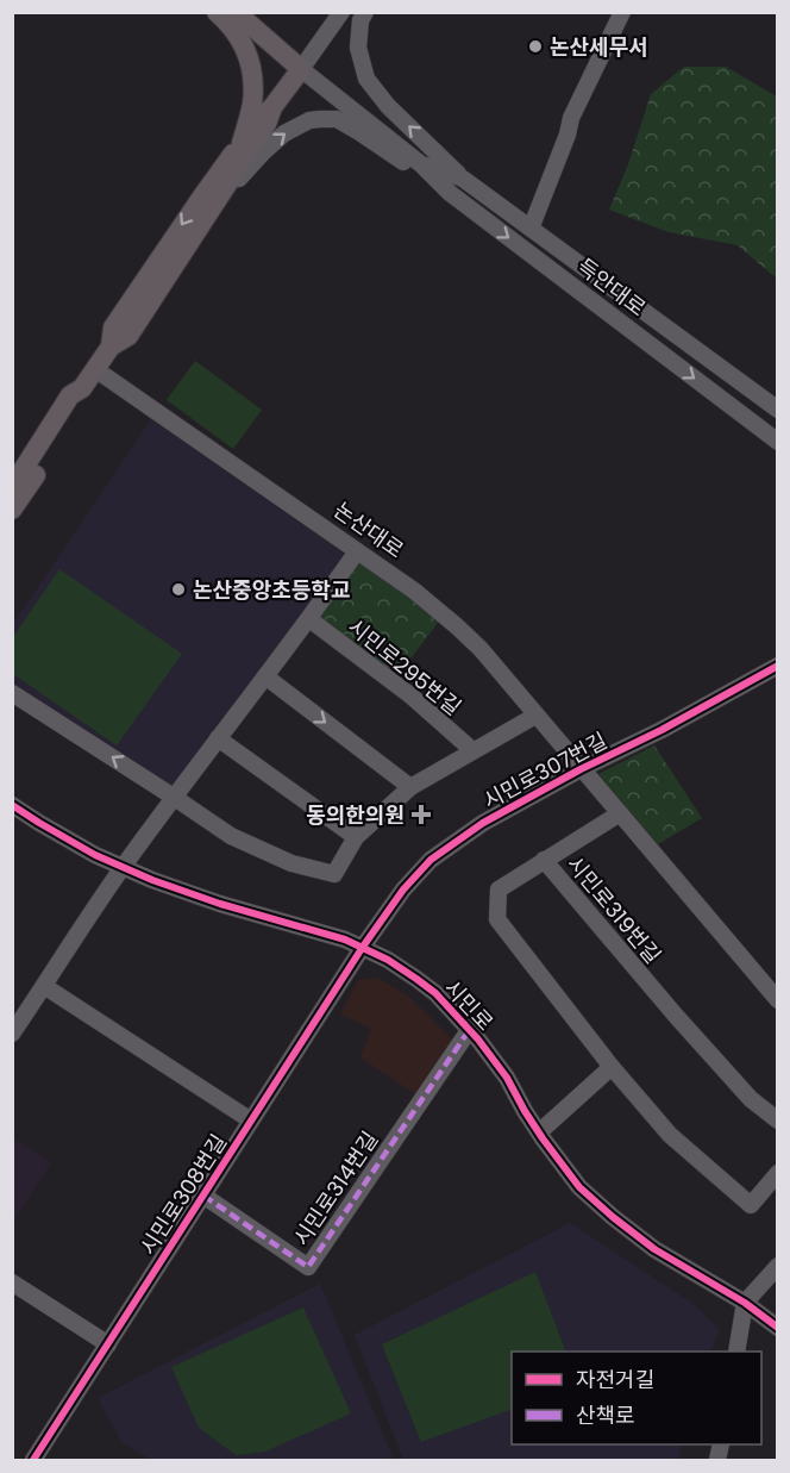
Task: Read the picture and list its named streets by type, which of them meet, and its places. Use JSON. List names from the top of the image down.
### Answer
{
  "streets": {
    "main road": ["득안대로"],
    "street": [
      "논산대로",
      "시민로295번길",
      "시민로307번길",
      "시민로319번길",
      "시민로",
      "시민로314번길",
      "시민로308번길"
    ]
  },
  "crossings": [
    ["논산대로", "시민로307번길"],
    ["시민로307번길", "시민로"],
    ["시민로307번길", "시민로308번길"],
    ["시민로", "시민로314번길"],
    ["시민로", "시민로308번길"],
    ["시민로314번길", "시민로308번길"]
  ],
  "one_way": ["득안대로"],
  "places": {
    "other": ["논산세무서", "논산중앙초등학교"],
    "health": ["동의한의원"]
  },
  "legend": ["자전거길", "산책로"]
}
